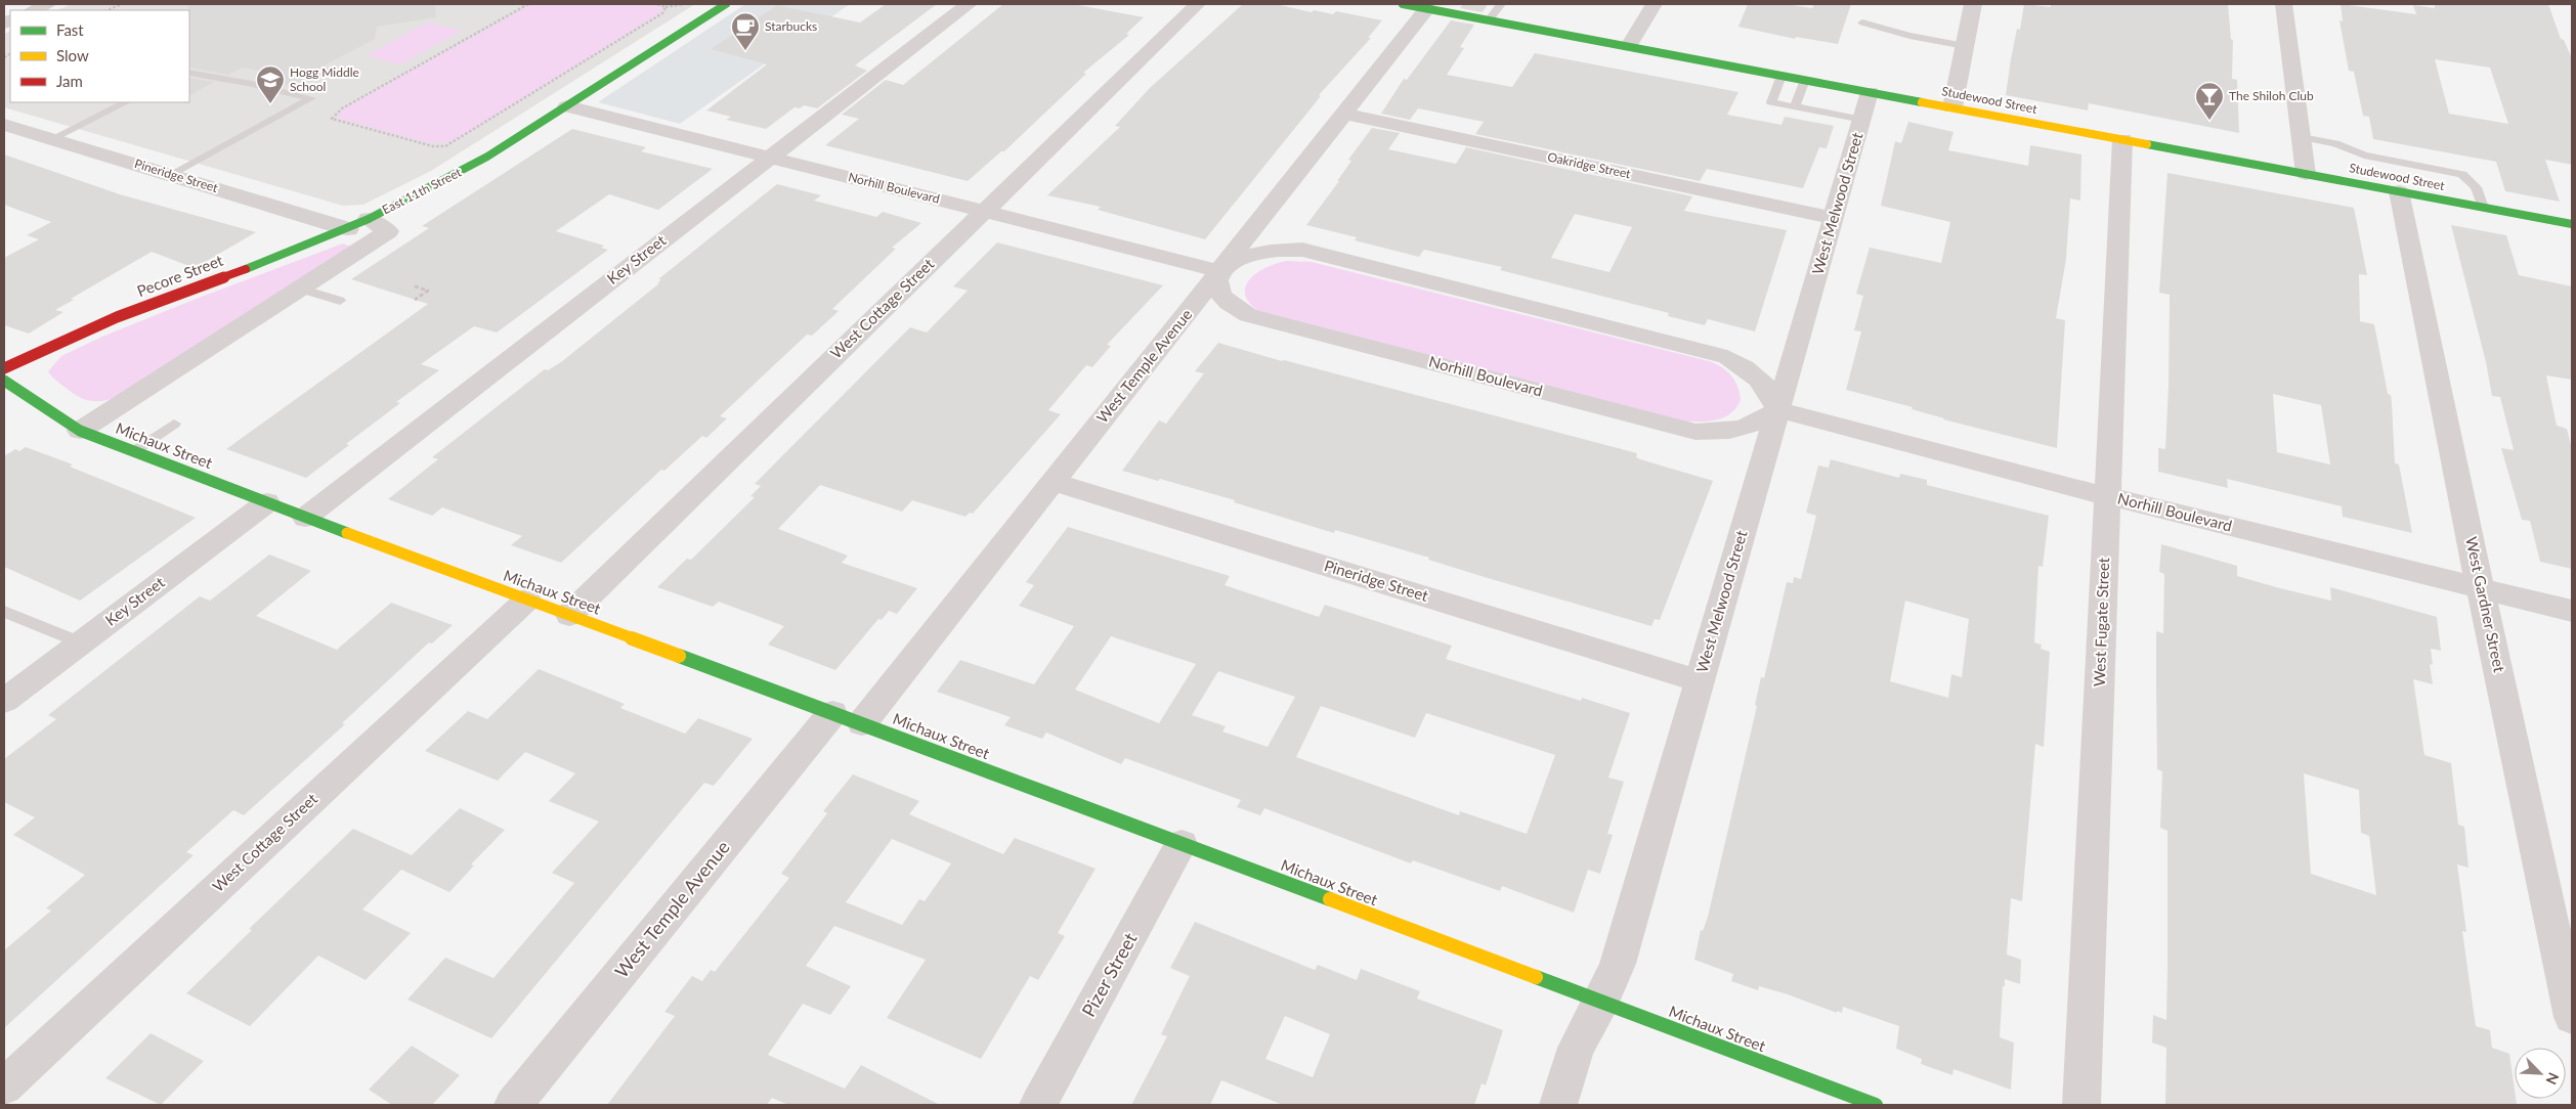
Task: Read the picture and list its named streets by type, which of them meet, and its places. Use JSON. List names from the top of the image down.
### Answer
{
  "streets": {
    "street": [
      "Studewood Street",
      "Oakridge Street",
      "Pineridge Street",
      "Norhill Boulevard",
      "East 11th Street",
      "West Melwood Street",
      "Key Street",
      "Pecore Street",
      "West Cottage Street",
      "West Temple Avenue",
      "Michaux Street",
      "West Gardner Street",
      "West Fugate Street",
      "Pizer Street"
    ]
  },
  "crossings": [
    ["Studewood Street", "West Melwood Street"],
    ["Studewood Street", "West Temple Avenue"],
    ["Studewood Street", "West Gardner Street"],
    ["Studewood Street", "West Fugate Street"],
    ["Oakridge Street", "West Melwood Street"],
    ["Oakridge Street", "West Temple Avenue"],
    ["Pineridge Street", "West Melwood Street"],
    ["Pineridge Street", "Pecore Street"],
    ["Pineridge Street", "West Temple Avenue"],
    ["Norhill Boulevard", "East 11th Street"],
    ["Norhill Boulevard", "West Melwood Street"],
    ["Norhill Boulevard", "Key Street"],
    ["Norhill Boulevard", "West Cottage Street"],
    ["Norhill Boulevard", "West Temple Avenue"],
    ["Norhill Boulevard", "West Gardner Street"],
    ["Norhill Boulevard", "West Fugate Street"],
    ["East 11th Street", "Pecore Street"],
    ["East 11th Street", "Michaux Street"],
    ["West Melwood Street", "Michaux Street"],
    ["Key Street", "Michaux Street"],
    ["West Cottage Street", "Michaux Street"],
    ["West Temple Avenue", "Michaux Street"],
    ["Michaux Street", "Pizer Street"]
  ],
  "places": {
    "cafe": ["Starbucks"],
    "school or university": ["Hogg Middle School"],
    "bar": ["The Shiloh Club"]
  },
  "legend": ["Fast", "Slow", "Jam"],
  "north": "bottom right"
}
